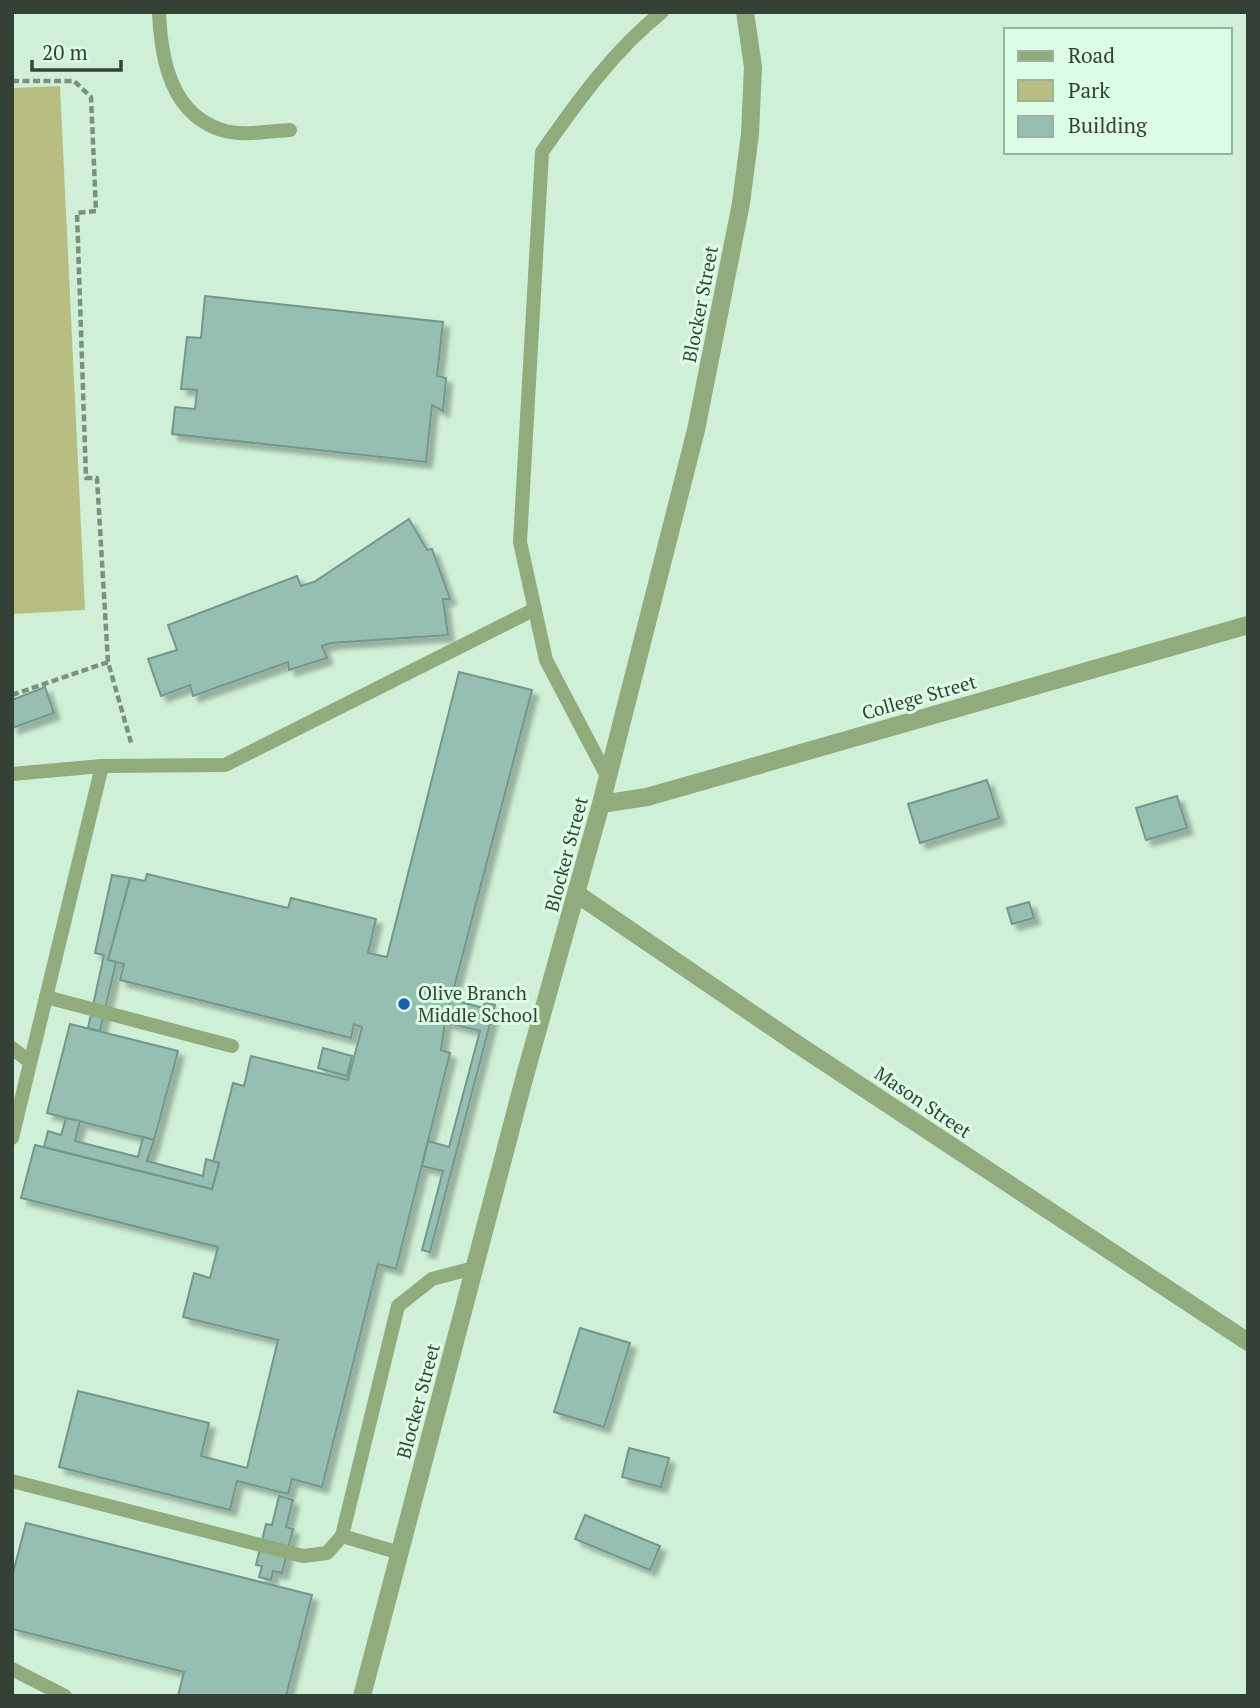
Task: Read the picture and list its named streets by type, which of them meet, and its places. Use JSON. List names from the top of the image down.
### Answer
{
  "streets": {
    "street": ["Blocker Street", "College Street", "Mason Street"]
  },
  "crossings": [
    ["Blocker Street", "College Street"],
    ["Blocker Street", "Mason Street"]
  ],
  "places": ["Olive Branch Middle School"],
  "legend": ["Road", "Park", "Building"],
  "scale_bar": "20 m"
}
